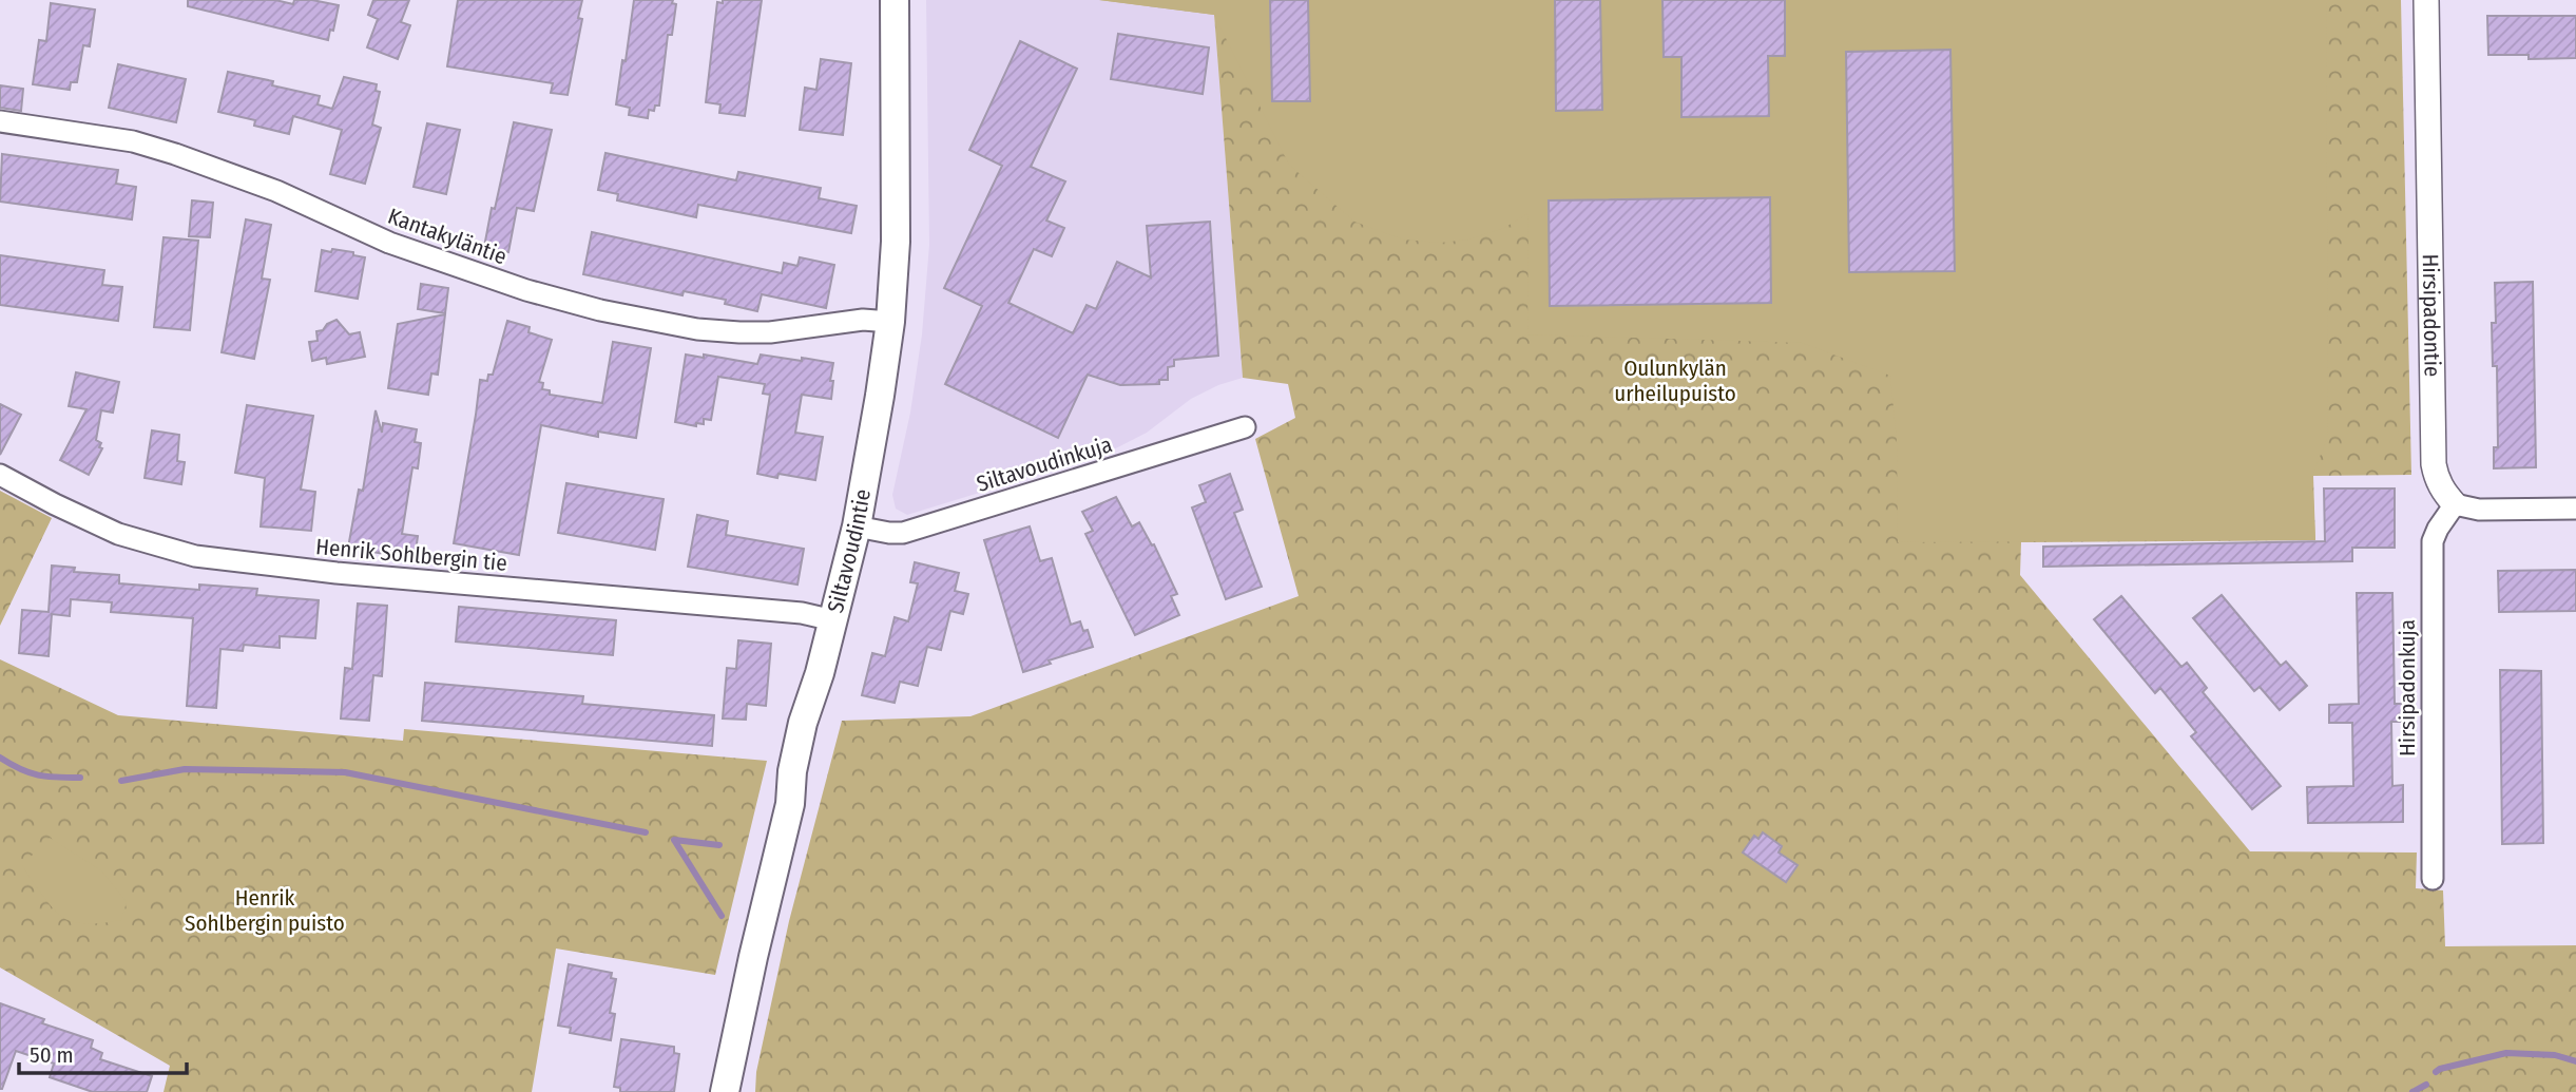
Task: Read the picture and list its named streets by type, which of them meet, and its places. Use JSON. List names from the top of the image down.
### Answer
{
  "streets": {
    "main road": ["Siltavoudintie"],
    "street": [
      "Kantakyläntie",
      "Hirsipadontie",
      "Siltavoudinkuja",
      "Henrik Sohlbergin tie",
      "Hirsipadonkuja"
    ]
  },
  "crossings": [
    ["Kantakyläntie", "Siltavoudintie"],
    ["Hirsipadontie", "Hirsipadonkuja"],
    ["Siltavoudinkuja", "Siltavoudintie"],
    ["Siltavoudintie", "Henrik Sohlbergin tie"]
  ],
  "parks": ["Oulunkylän urheilupuisto", "Henrik Sohlbergin puisto"],
  "scale_bar": "50 m"
}
